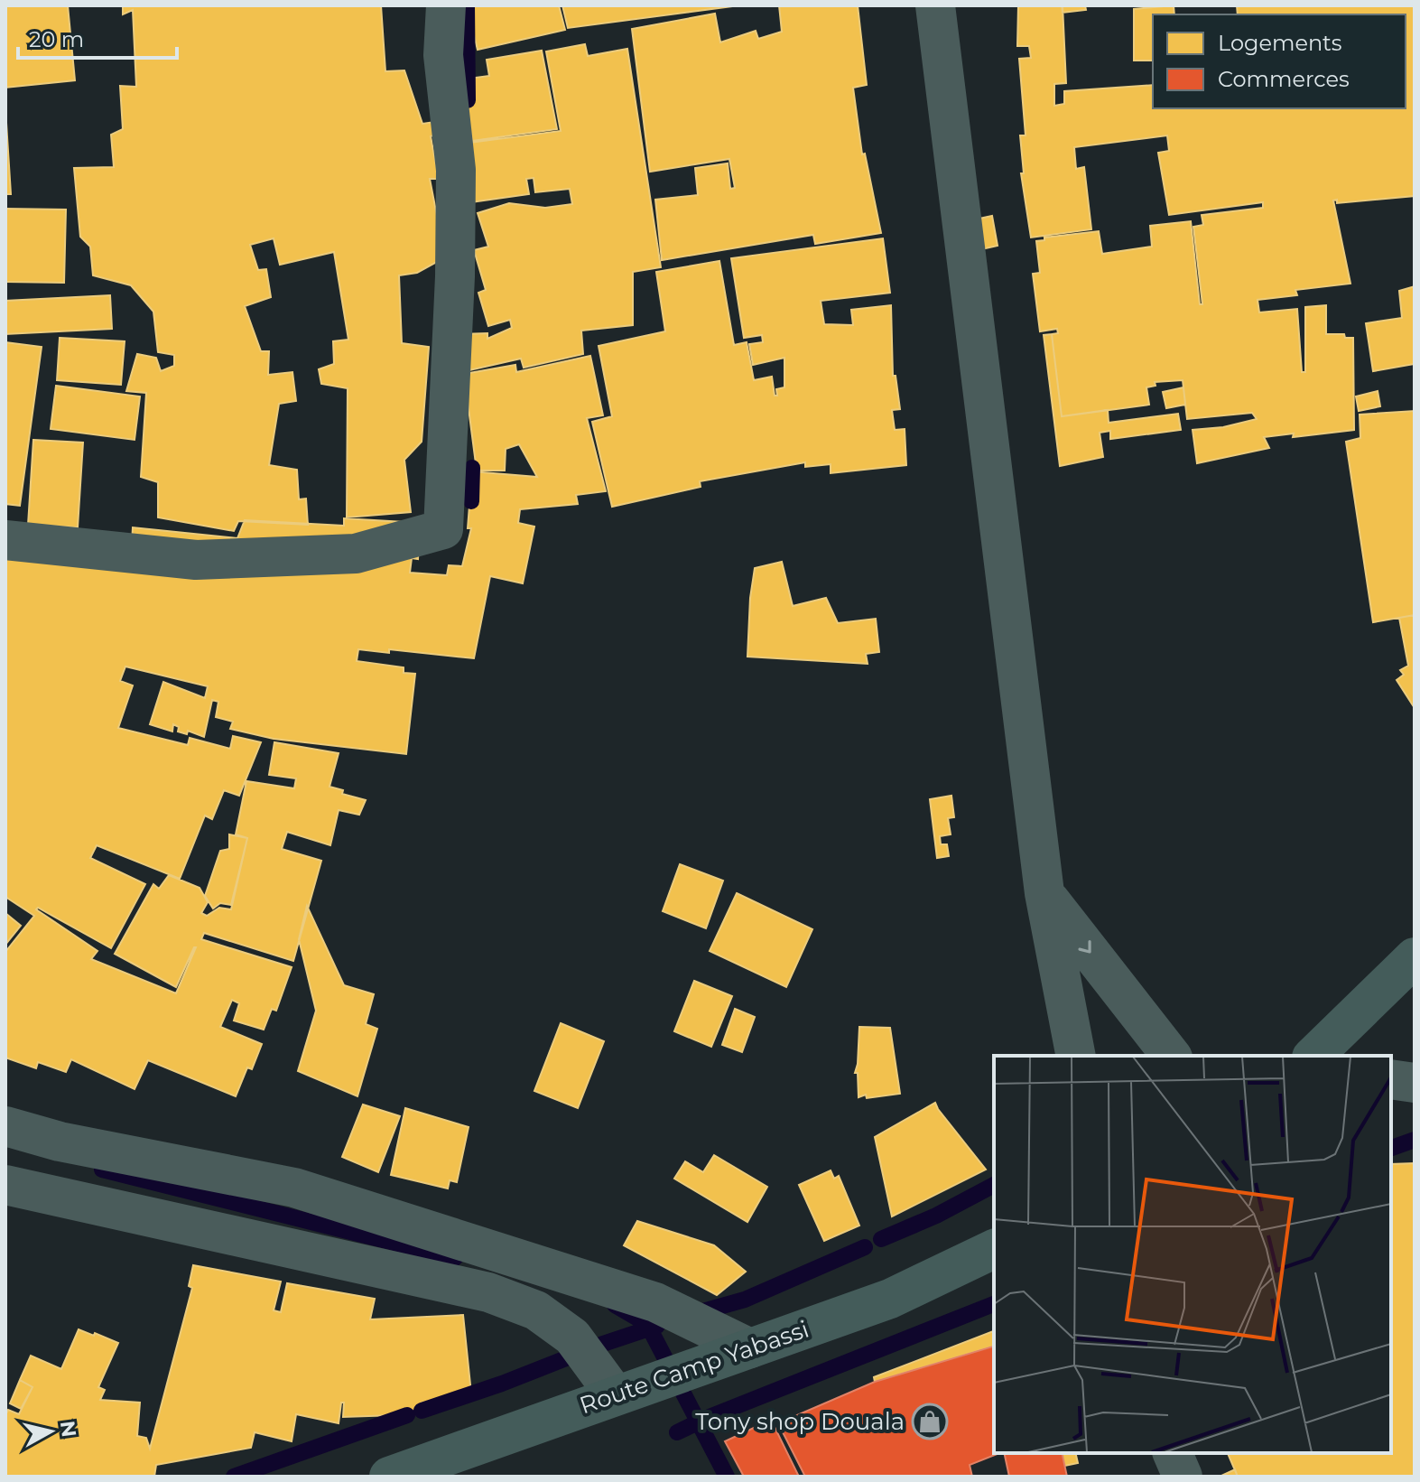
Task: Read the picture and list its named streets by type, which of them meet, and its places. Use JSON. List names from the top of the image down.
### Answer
{
  "streets": {
    "main road": ["Route Camp Yabassi"]
  },
  "places": {
    "shop": ["Tony shop Douala"]
  },
  "legend": ["Logements", "Commerces"],
  "scale_bar": "20 m",
  "north": "right"
}
